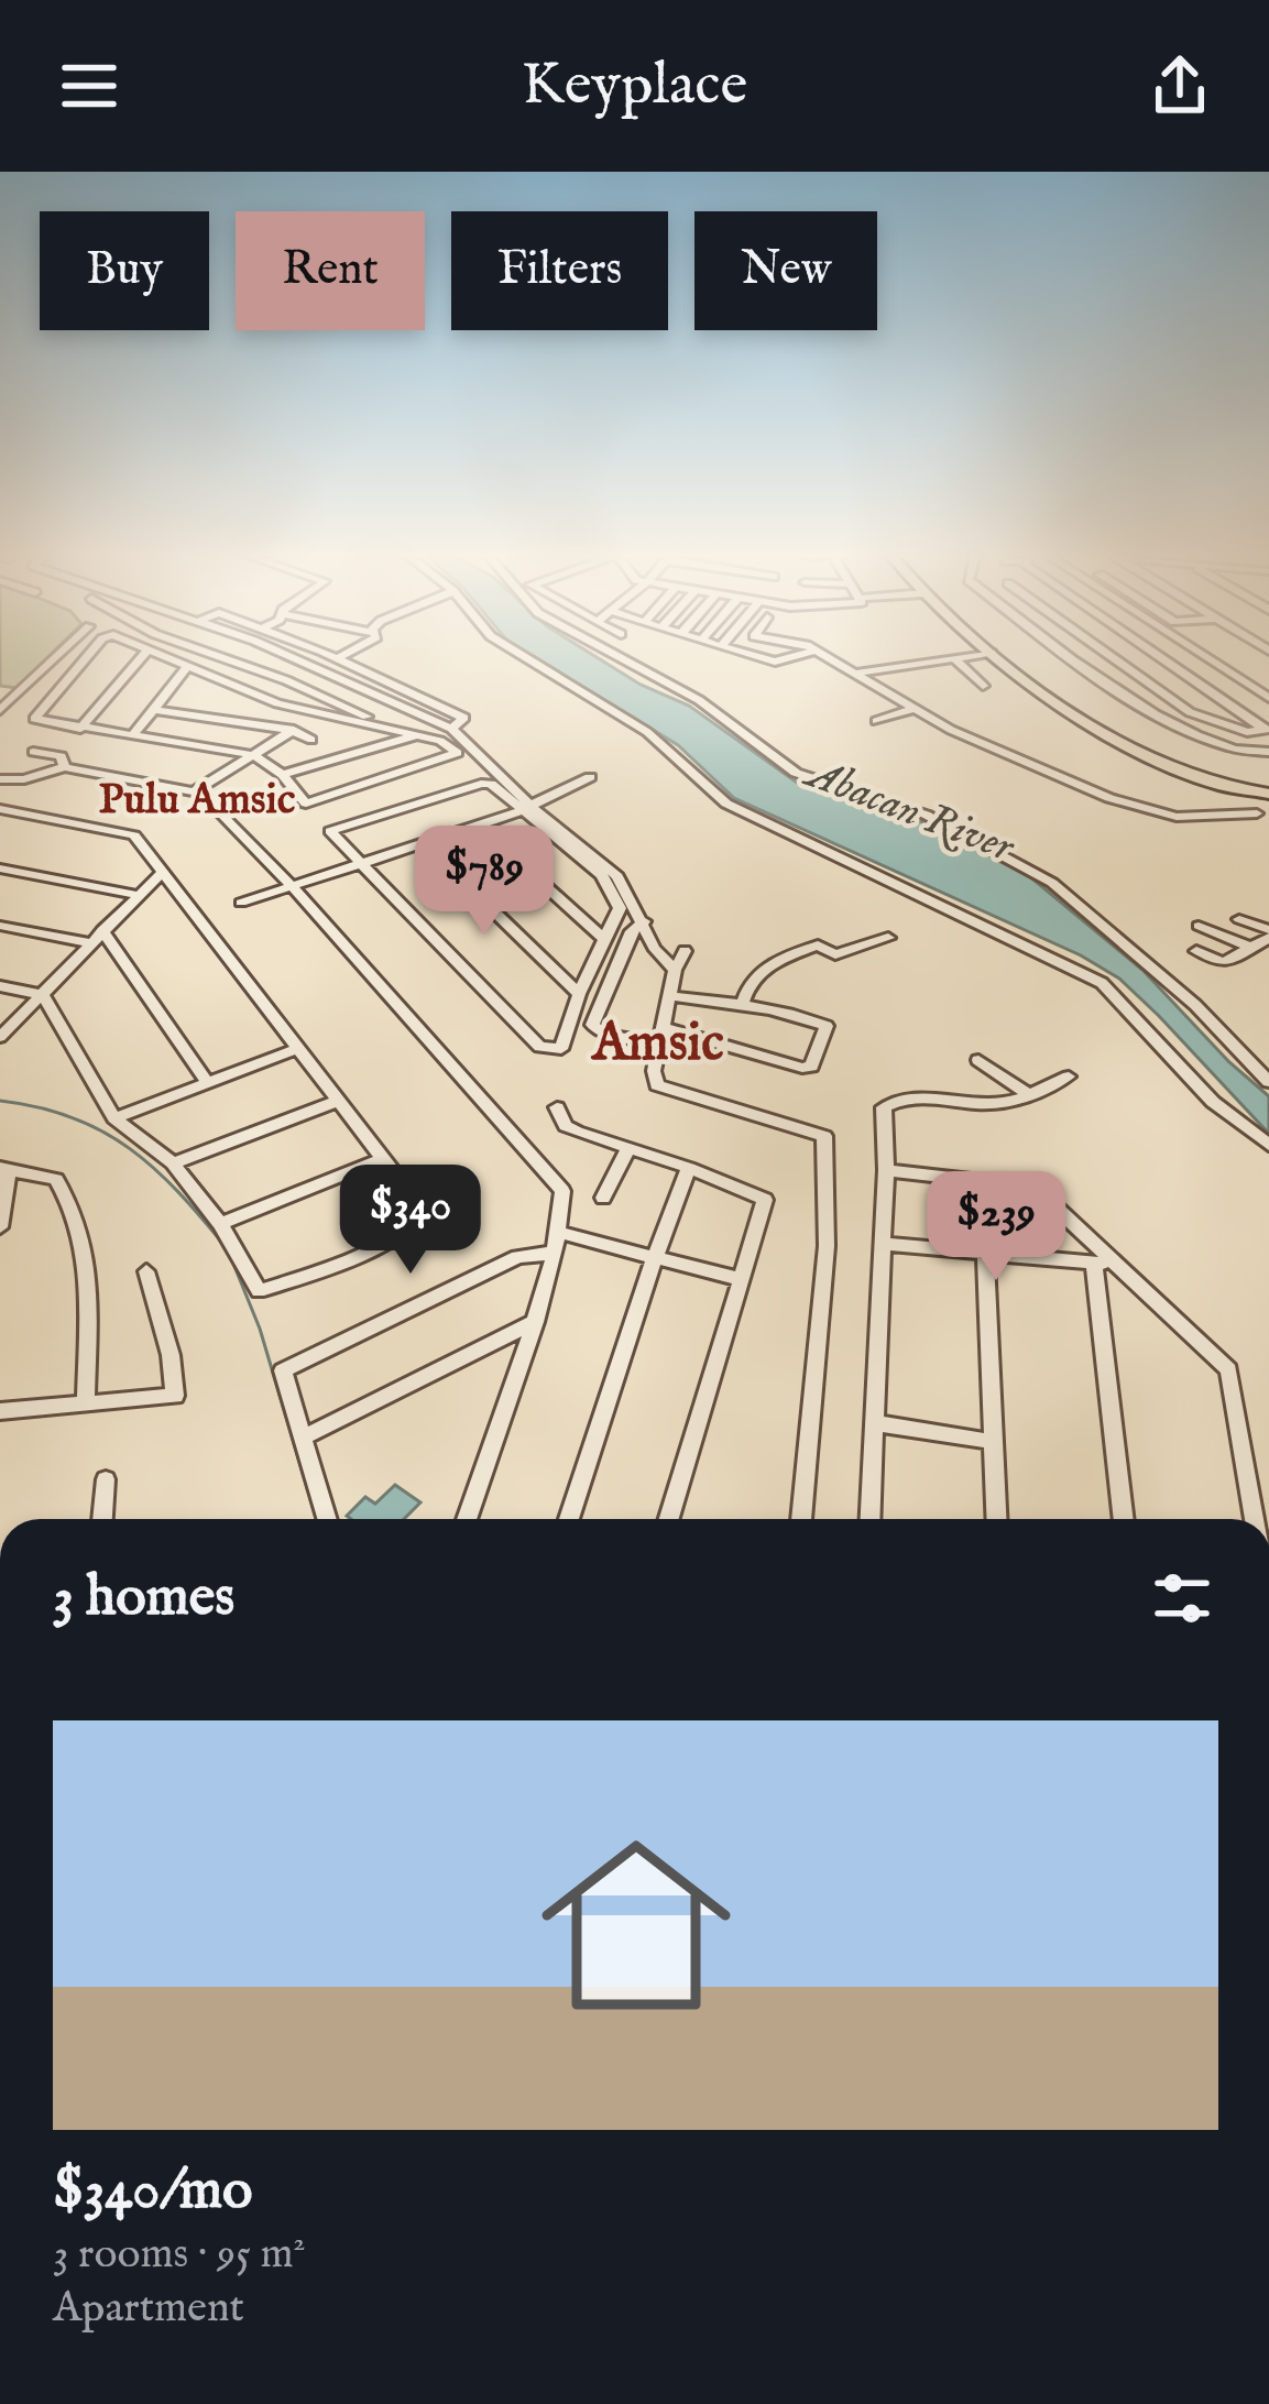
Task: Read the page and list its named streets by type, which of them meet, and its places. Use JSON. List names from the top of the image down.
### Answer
{
  "districts": ["Pulu Amsic", "Amsic"],
  "water": ["Abacan River"],
  "page": {
    "header": "Keyplace",
    "chip": [
      "Buy",
      "Rent",
      "Filters",
      "New"
    ],
    "price": ["$789", "$340", "$239"],
    "heading": "3 homes",
    "list": [
      {
        "name": "$340/mo",
        "note": "3 rooms · 95 m² · Apartment"
      }
    ]
  }
}
